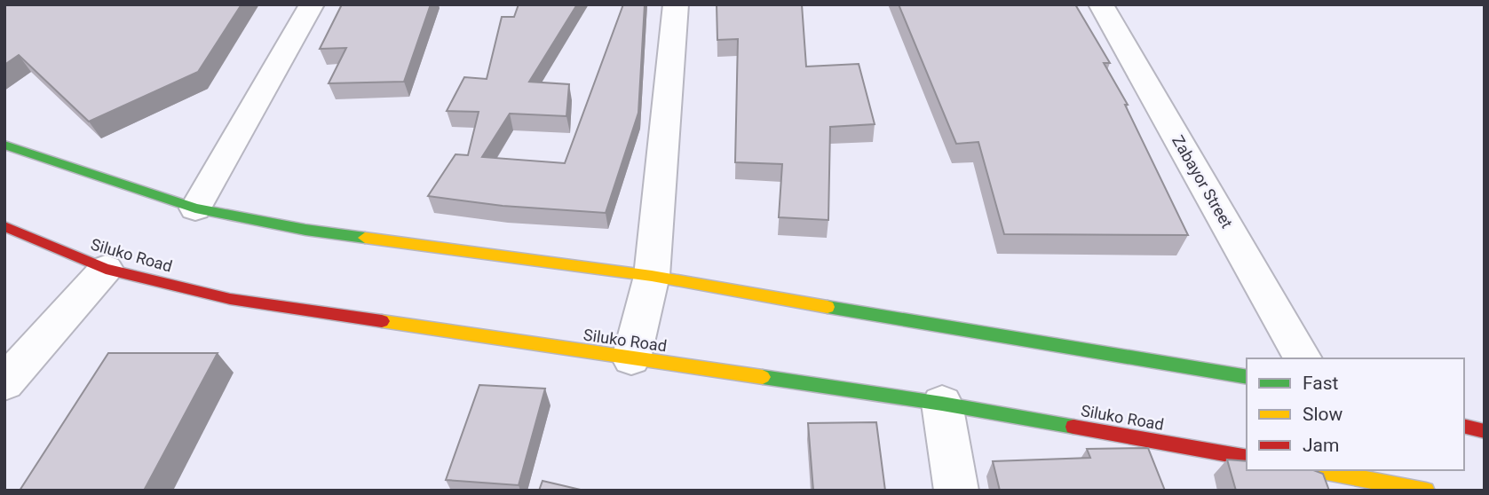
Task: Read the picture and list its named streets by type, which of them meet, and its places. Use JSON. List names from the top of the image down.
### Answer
{
  "streets": {
    "main road": ["Siluko Road"],
    "street": ["Zabayor Street"]
  },
  "legend": ["Fast", "Slow", "Jam"]
}
